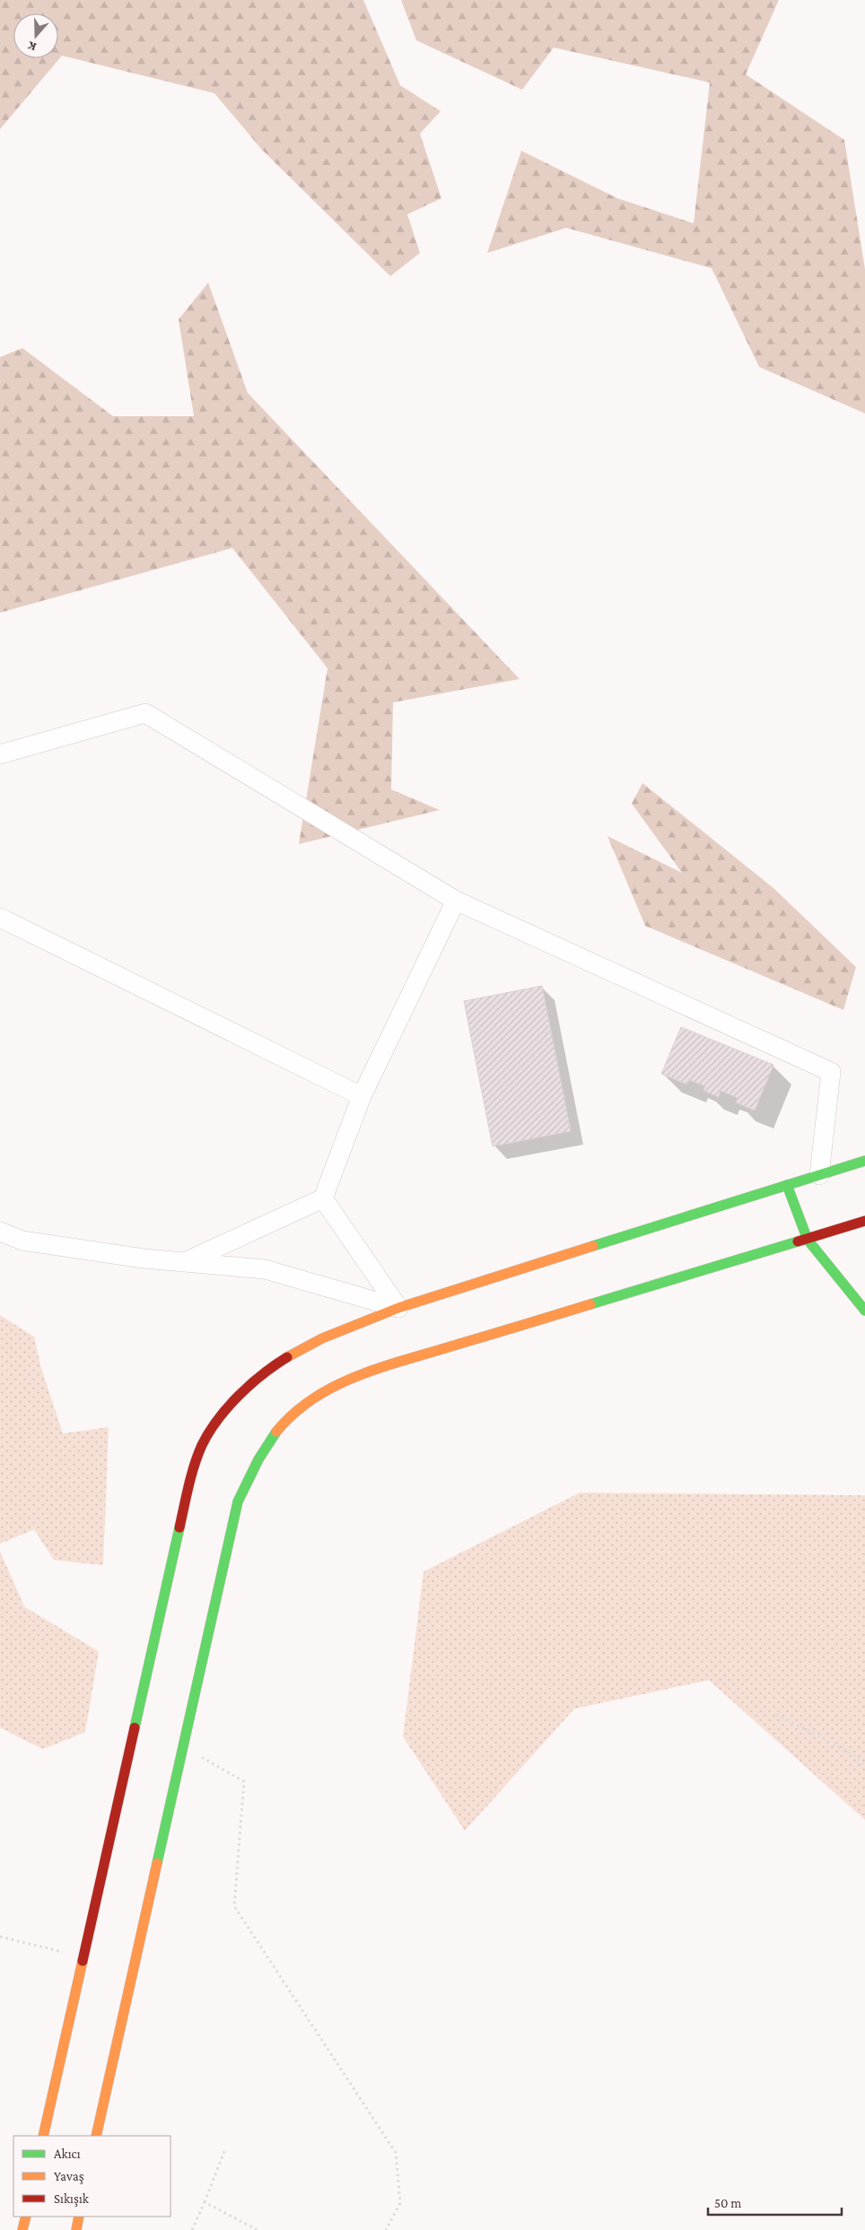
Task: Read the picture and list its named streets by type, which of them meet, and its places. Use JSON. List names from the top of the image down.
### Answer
{
  "legend": ["Akıcı", "Yavaş", "Sıkışık"],
  "scale_bar": "50 m",
  "north": "bottom"
}
